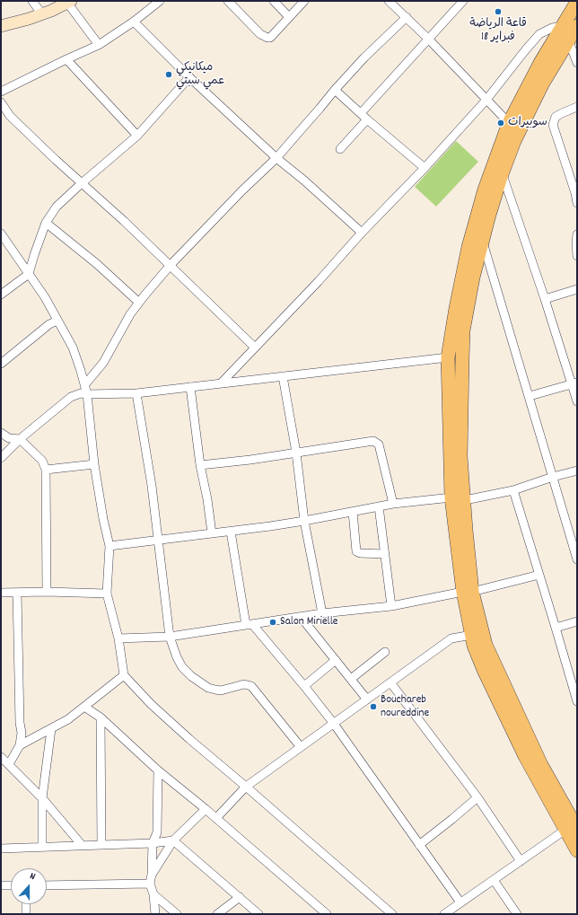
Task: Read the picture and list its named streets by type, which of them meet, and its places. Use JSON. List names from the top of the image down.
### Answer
{
  "places": [
    "قاعة الرياضة 18 فبراير",
    "ميكانيكي عمي سبتي",
    "سوبيرات",
    "Salon Mirielle",
    "Bouchareb noureddine"
  ],
  "north": "top"
}
